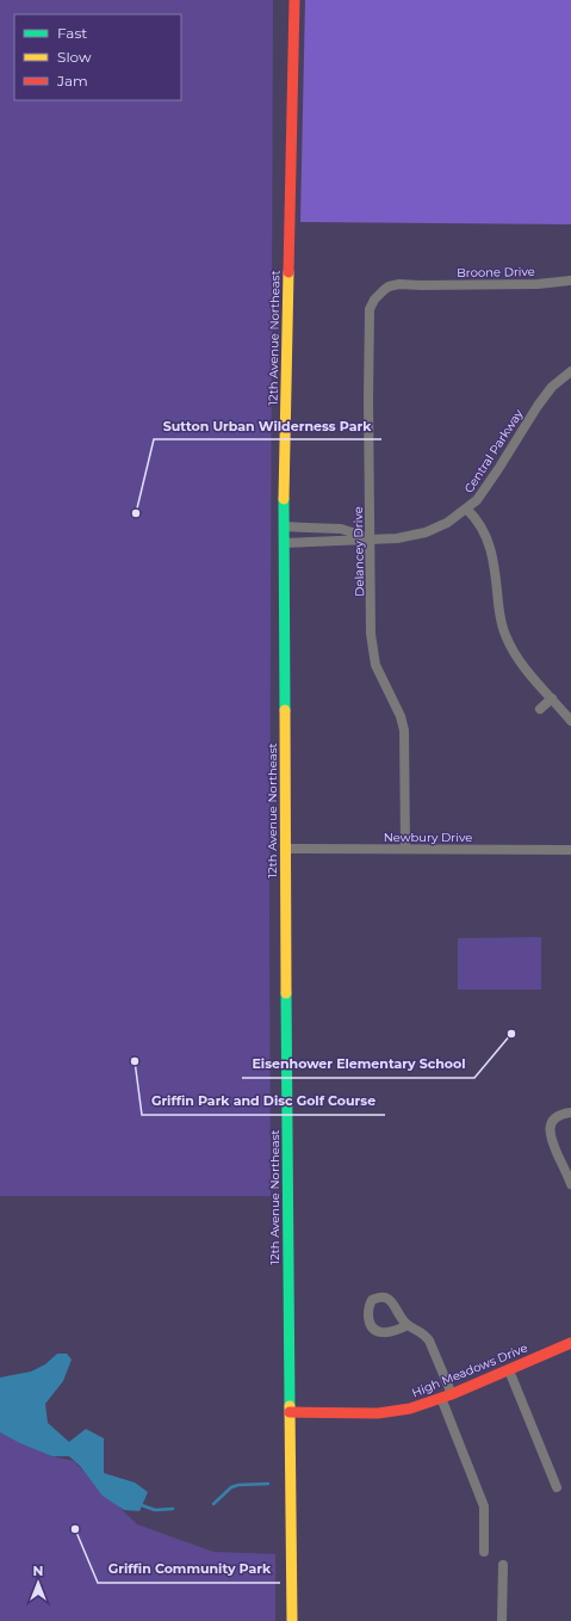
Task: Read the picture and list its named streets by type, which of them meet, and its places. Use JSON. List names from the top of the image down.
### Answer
{
  "streets": {
    "main road": ["12th Avenue Northeast", "High Meadows Drive"],
    "street": [
      "Broone Drive",
      "Central Parkway",
      "Delancey Drive",
      "Newbury Drive"
    ]
  },
  "crossings": [
    ["Broone Drive", "Delancey Drive"],
    ["12th Avenue Northeast", "Central Parkway"],
    ["12th Avenue Northeast", "Newbury Drive"],
    ["12th Avenue Northeast", "High Meadows Drive"],
    ["Central Parkway", "Delancey Drive"],
    ["Delancey Drive", "Newbury Drive"]
  ],
  "places": [
    "Sutton Urban Wilderness Park",
    "Eisenhower Elementary School",
    "Griffin Park and Disc Golf Course",
    "Griffin Community Park"
  ],
  "legend": ["Fast", "Slow", "Jam"],
  "north": "top"
}
